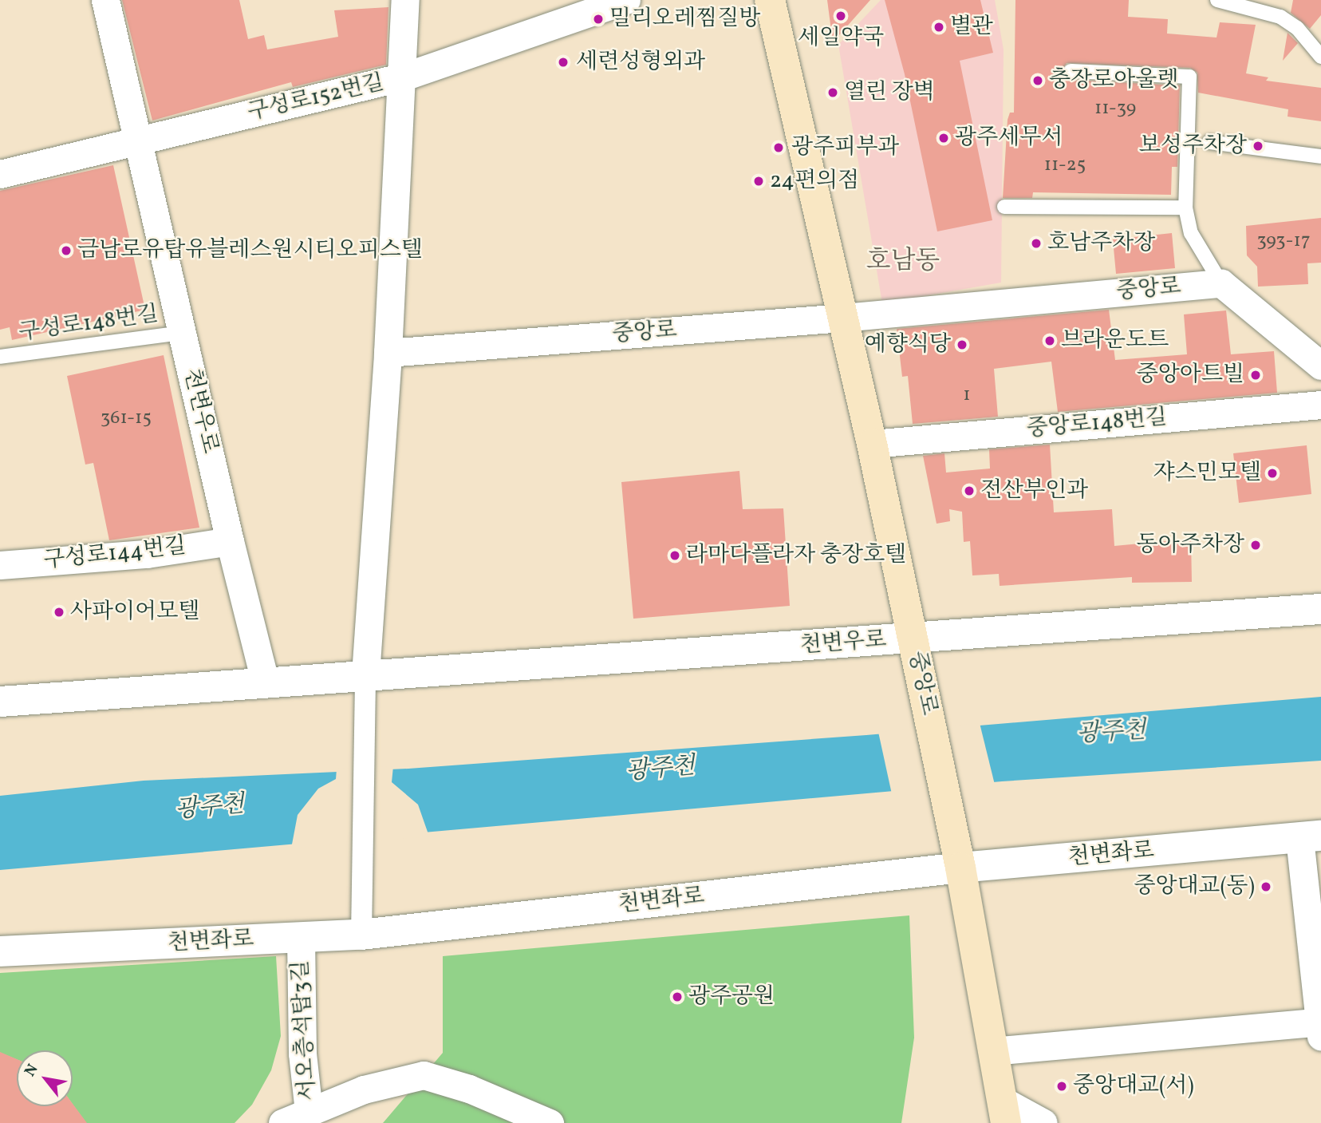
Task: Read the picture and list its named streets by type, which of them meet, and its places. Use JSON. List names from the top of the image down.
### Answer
{
  "streets": {
    "main road": ["중앙로"],
    "street": [
      "구성로152번길",
      "천변우로",
      "중앙로148번길",
      "구성로144번길",
      "천변좌로",
      "서오층석탑3길"
    ],
    "lane": ["구성로148번길"]
  },
  "crossings": [
    ["구성로152번길", "천변우로"],
    ["중앙로", "천변우로"],
    ["중앙로", "중앙로148번길"],
    ["중앙로", "천변좌로"],
    ["구성로148번길", "천변우로"],
    ["천변우로", "구성로144번길"],
    ["천변좌로", "서오층석탑3길"]
  ],
  "districts": ["호남동"],
  "water": ["광주천"],
  "places": [
    "세일약국",
    "밀리오레찜질방",
    "별관",
    "세련성형외과",
    "충장로아울렛",
    "열린 장벽",
    "광주세무서",
    "보성주차장",
    "광주피부과",
    "24편의점",
    "호남주차장",
    "금남로유탑유블레스원시티오피스텔",
    "브라운도트",
    "예향식당",
    "중앙아트빌",
    "쟈스민모텔",
    "전산부인과",
    "동아주차장",
    "라마다플라자 충장호텔",
    "사파이어모텔",
    "중앙대교(동)",
    "광주공원",
    "중앙대교(서)"
  ],
  "house_numbers": [
    "11-39",
    "11-25",
    "393-17",
    "1",
    "361-15"
  ],
  "north": "top left"
}
